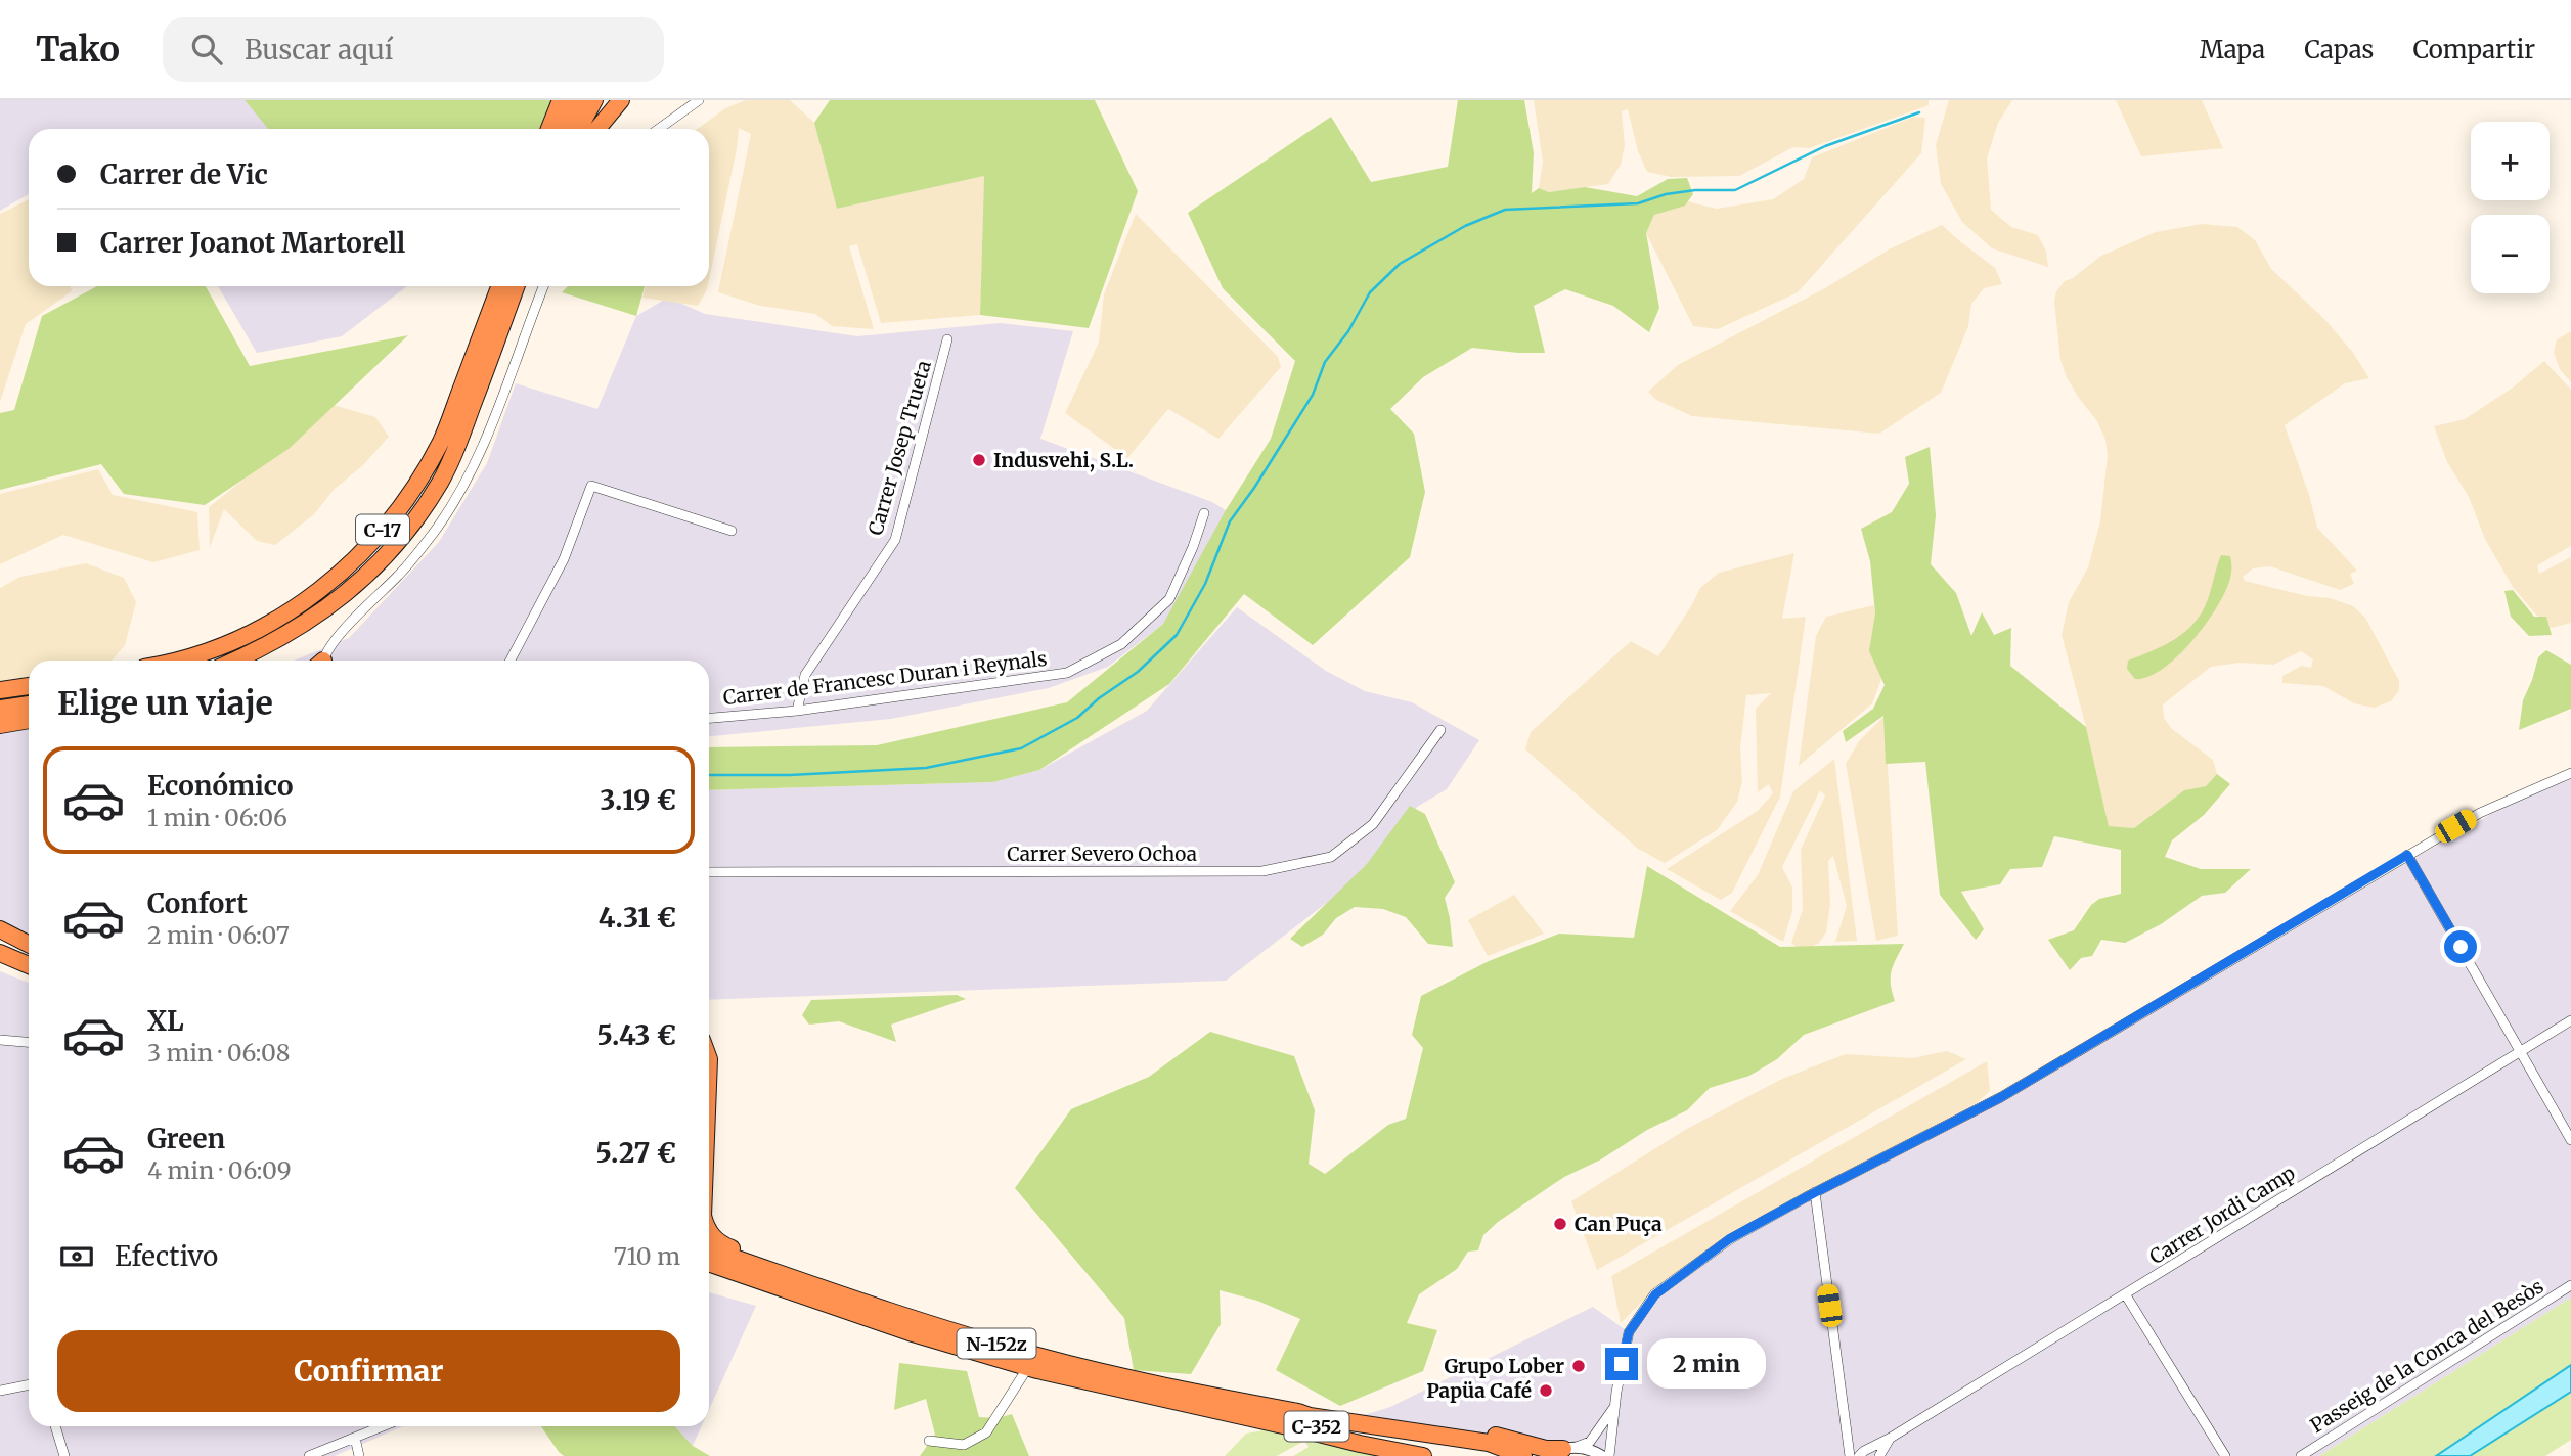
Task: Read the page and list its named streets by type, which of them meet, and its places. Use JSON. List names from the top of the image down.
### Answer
{
  "streets": {
    "highway": ["C-17", "N-152z", "C-352"],
    "street": [
      "Carrer Josep Trueta",
      "Carrer de Francesc Duran i Reynals",
      "Carrer Severo Ochoa",
      "Carrer Jordi Camp",
      "Passeig de la Conca del Besòs"
    ]
  },
  "crossings": [
    ["Carrer Josep Trueta", "Carrer de Francesc Duran i Reynals"],
    ["N-152z", "C-352"]
  ],
  "places": [
    "Indusvehi, S.L.",
    "Can Puça",
    "Grupo Lober",
    "Papüa Café"
  ],
  "page": {
    "header": "Tako",
    "search": "Buscar aquí",
    "nav": ["Mapa", "Capas", "Compartir"],
    "map_buttons": ["+", "−"],
    "banner": ["Carrer de Vic", "Carrer Joanot Martorell"],
    "heading": "Elige un viaje",
    "list": [
      {
        "name": "Económico",
        "note": "1 min · 06:06",
        "value": "3.19 €"
      },
      {
        "name": "Confort",
        "note": "2 min · 06:07",
        "value": "4.31 €"
      },
      {
        "name": "XL",
        "note": "3 min · 06:08",
        "value": "5.43 €"
      },
      {
        "name": "Green",
        "note": "4 min · 06:09",
        "value": "5.27 €"
      }
    ],
    "pay": ["Efectivo", "710 m"],
    "buttons": "Confirmar",
    "bubble": "2 min"
  }
}
